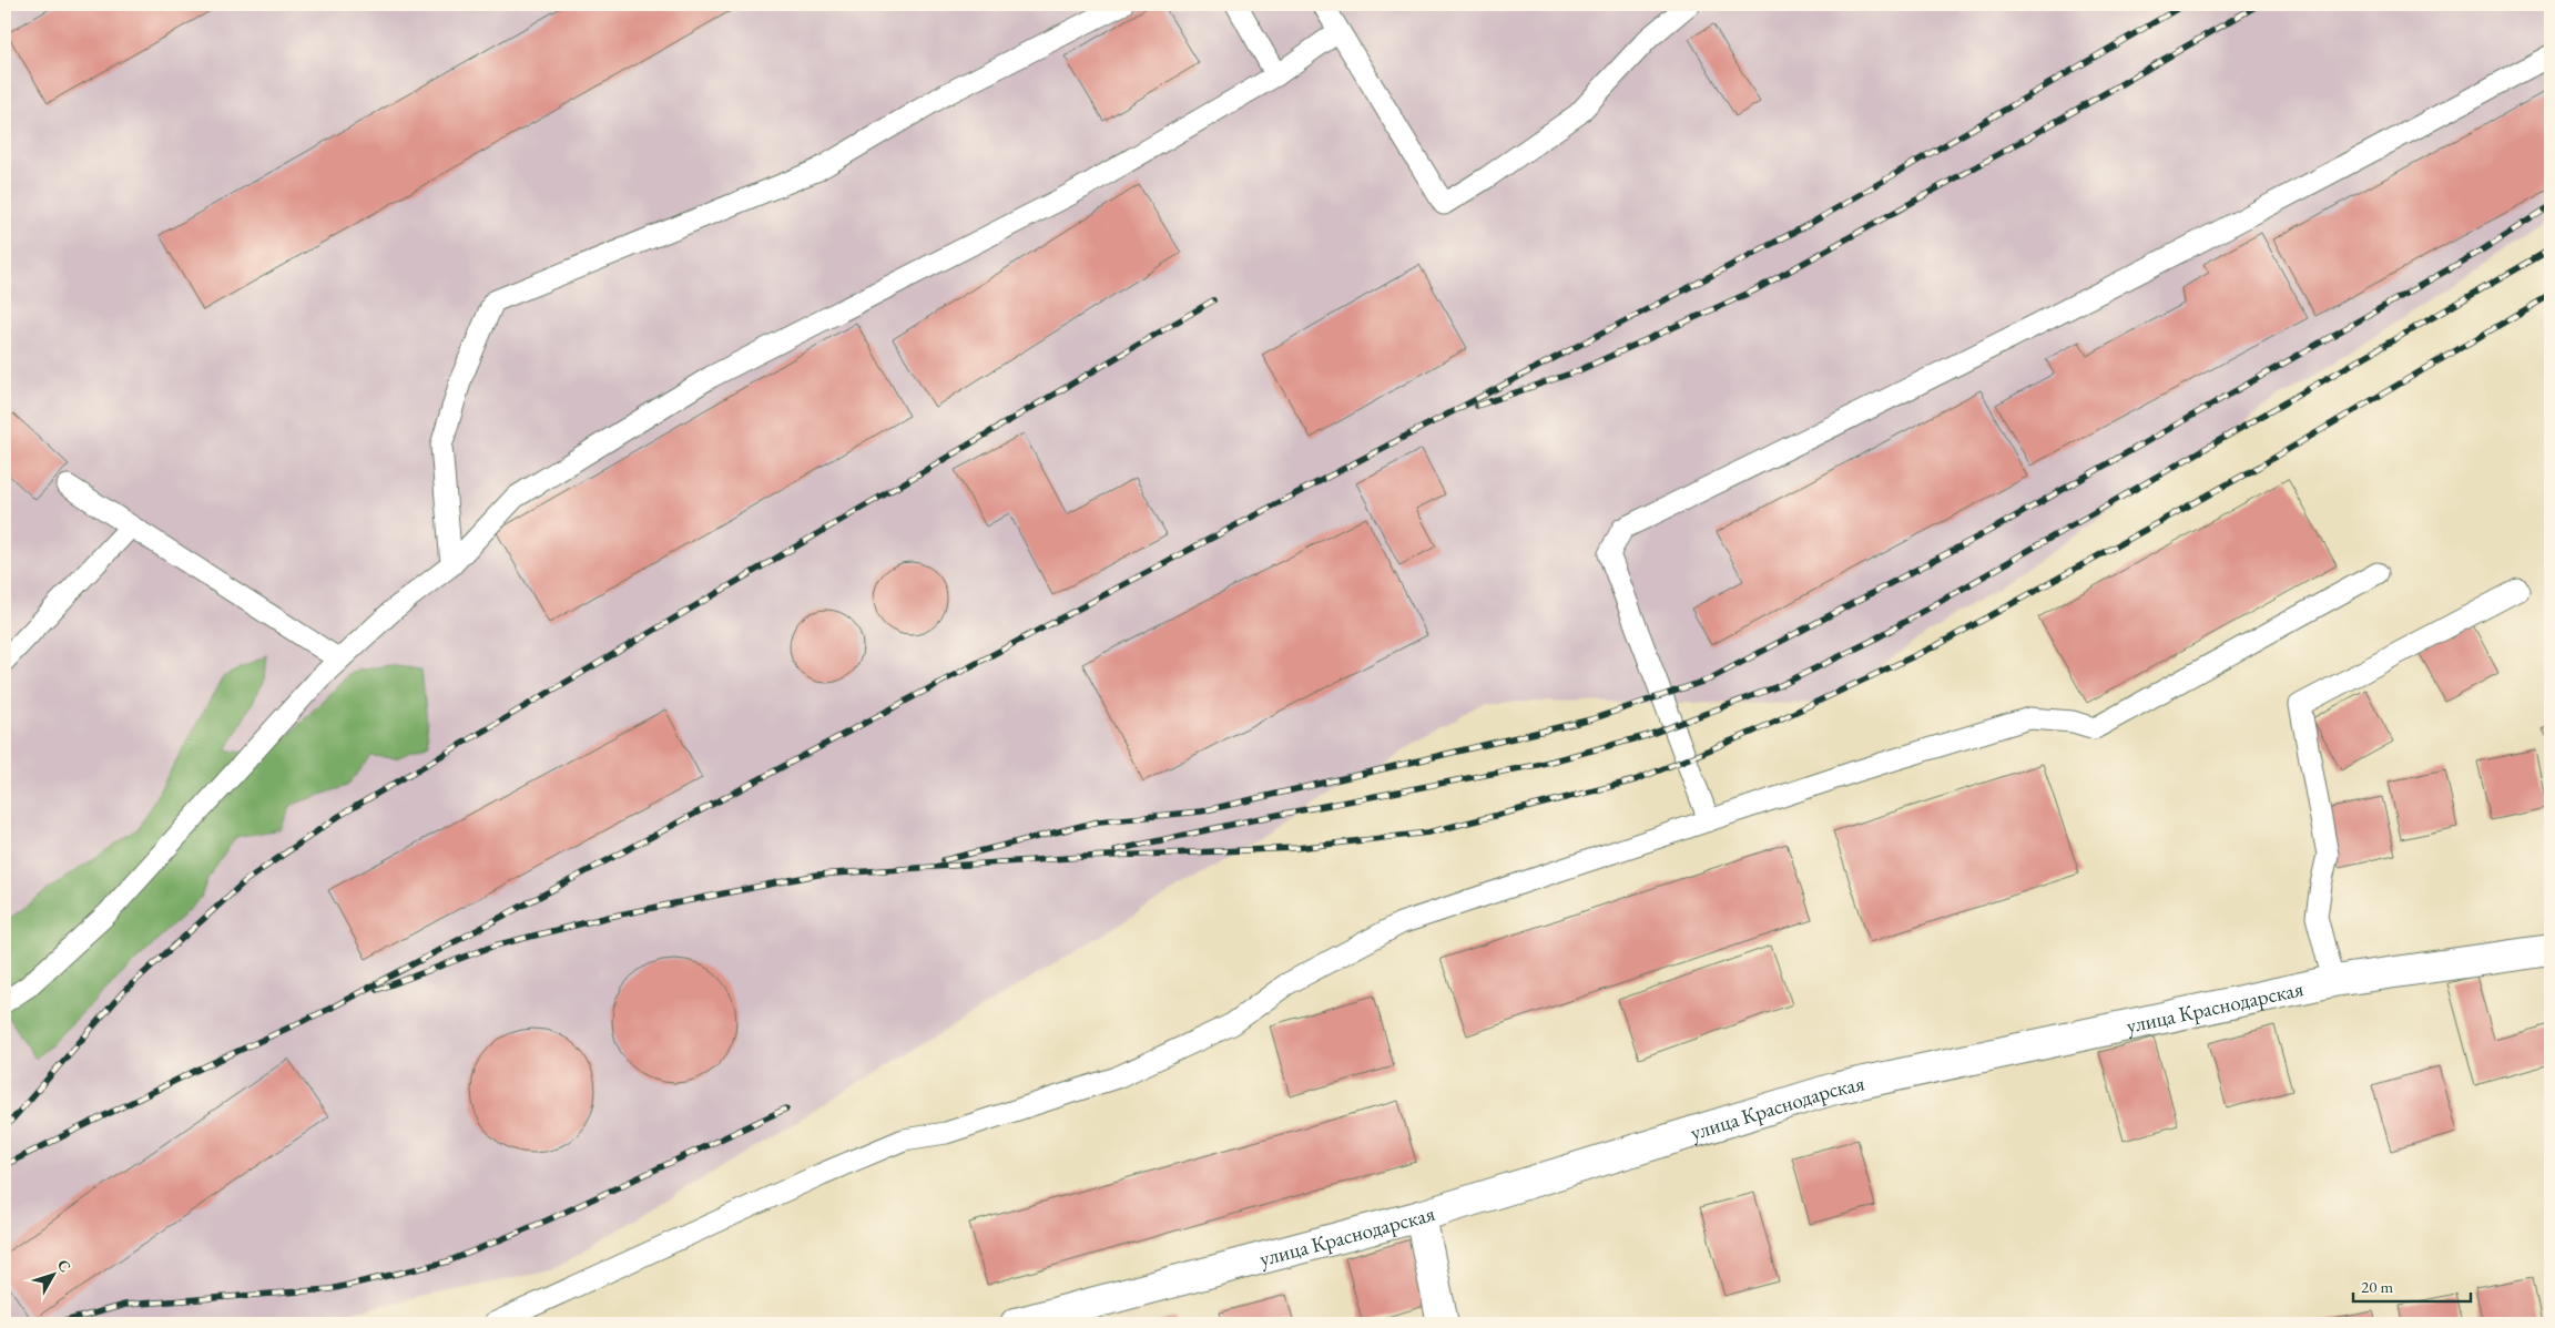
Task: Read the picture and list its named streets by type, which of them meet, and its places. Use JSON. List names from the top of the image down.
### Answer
{
  "streets": {
    "street": ["улица Краснодарская"]
  },
  "scale_bar": "20 m",
  "north": "top right"
}
